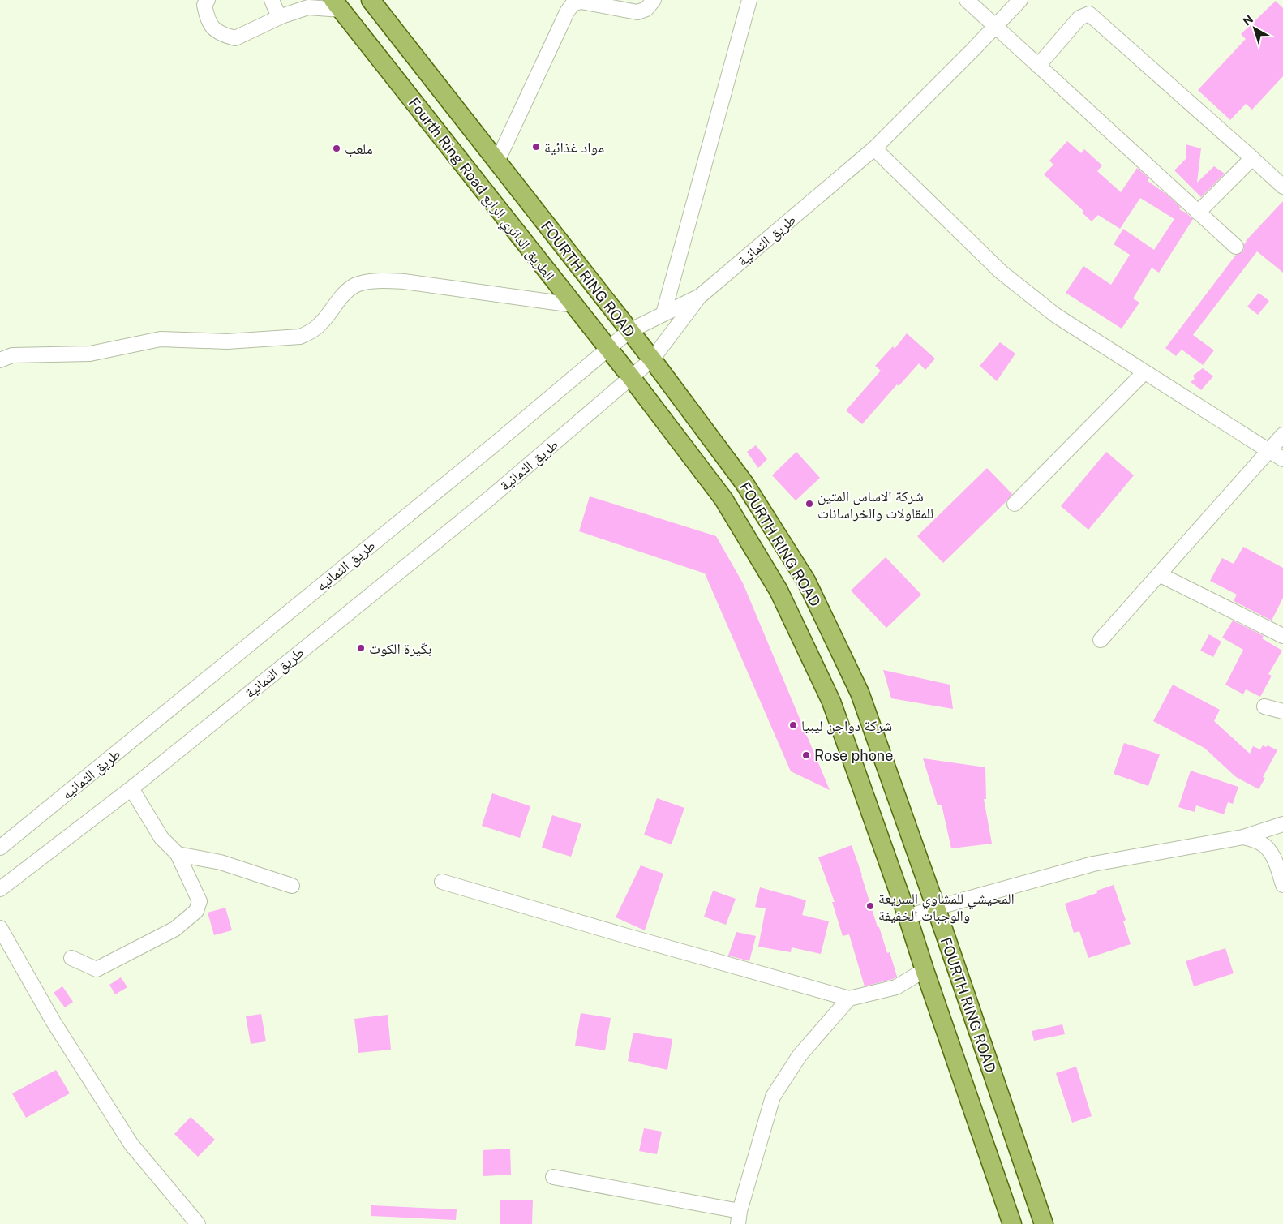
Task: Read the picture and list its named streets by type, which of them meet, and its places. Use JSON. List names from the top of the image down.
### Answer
{
  "streets": {
    "main road": ["Fourth Ring Road الطريق الدائري الرابع", "FOURTH RING ROAD"],
    "street": ["طريق الثمانية", "طريق الثمانيه"]
  },
  "crossings": [
    ["Fourth Ring Road الطريق الدائري الرابع", "طريق الثمانية"],
    ["Fourth Ring Road الطريق الدائري الرابع", "FOURTH RING ROAD"],
    ["Fourth Ring Road الطريق الدائري الرابع", "طريق الثمانيه"],
    ["طريق الثمانية", "FOURTH RING ROAD"],
    ["طريق الثمانية", "طريق الثمانيه"],
    ["FOURTH RING ROAD", "طريق الثمانيه"]
  ],
  "places": [
    "مواد غذائية",
    "ملعب",
    "شركة الاساس المتين للمقاولات والخراسانات",
    "بكّيرة الكوت",
    "شركة دواجن ليبيا",
    "Rose phone",
    "المحيشي للمشاوي السريعة والوجبات الخفيفة"
  ],
  "north": "top left"
}
